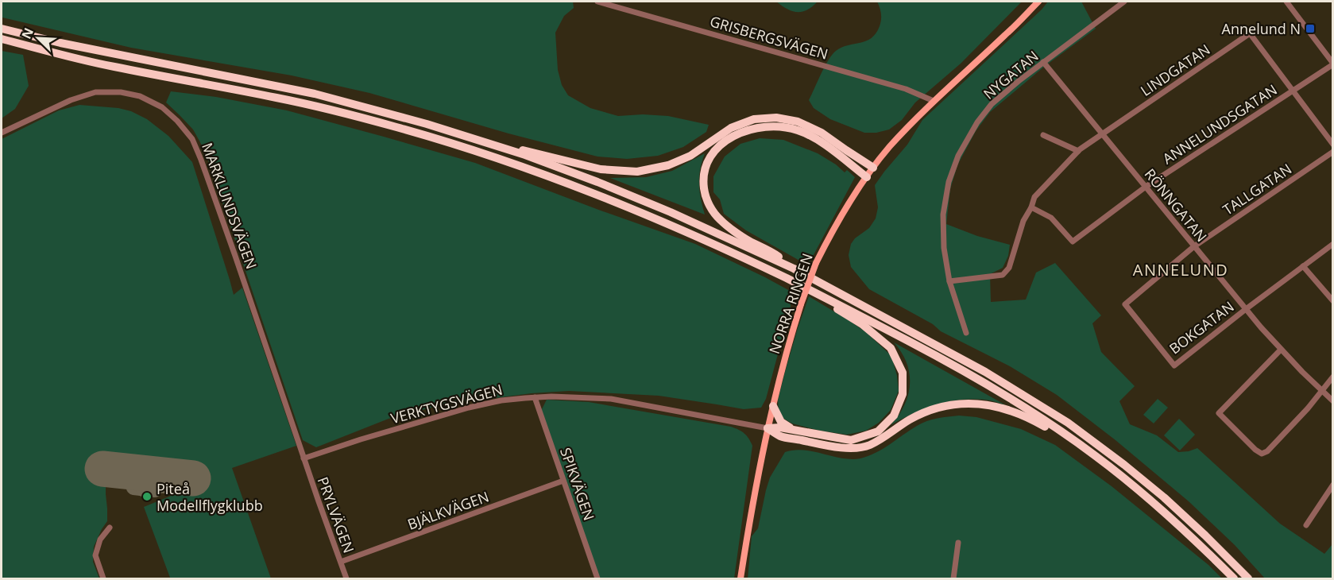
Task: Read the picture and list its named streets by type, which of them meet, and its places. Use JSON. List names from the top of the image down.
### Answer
{
  "streets": {
    "main road": ["NORRA RINGEN"],
    "street": [
      "GRISBERGSVÄGEN",
      "LINDGATAN",
      "NYGATAN",
      "ANNELUNDSGATAN",
      "TALLGATAN",
      "RÖNNGATAN",
      "MARKLUNDSVÄGEN",
      "BOKGATAN",
      "VERKTYGSVÄGEN",
      "SPIKVÄGEN",
      "BJÄLKVÄGEN",
      "PRYLVÄGEN"
    ]
  },
  "crossings": [
    ["GRISBERGSVÄGEN", "NORRA RINGEN"],
    ["LINDGATAN", "NYGATAN"],
    ["LINDGATAN", "ANNELUNDSGATAN"],
    ["LINDGATAN", "RÖNNGATAN"],
    ["NYGATAN", "RÖNNGATAN"],
    ["ANNELUNDSGATAN", "RÖNNGATAN"],
    ["TALLGATAN", "RÖNNGATAN"],
    ["TALLGATAN", "BOKGATAN"],
    ["RÖNNGATAN", "BOKGATAN"],
    ["MARKLUNDSVÄGEN", "VERKTYGSVÄGEN"],
    ["MARKLUNDSVÄGEN", "PRYLVÄGEN"],
    ["NORRA RINGEN", "VERKTYGSVÄGEN"],
    ["VERKTYGSVÄGEN", "SPIKVÄGEN"],
    ["VERKTYGSVÄGEN", "PRYLVÄGEN"],
    ["SPIKVÄGEN", "BJÄLKVÄGEN"],
    ["BJÄLKVÄGEN", "PRYLVÄGEN"]
  ],
  "districts": ["ANNELUND"],
  "places": {
    "transit": ["Annelund N"],
    "other": ["Piteå Modellflygklubb"]
  },
  "north": "top left"
}
